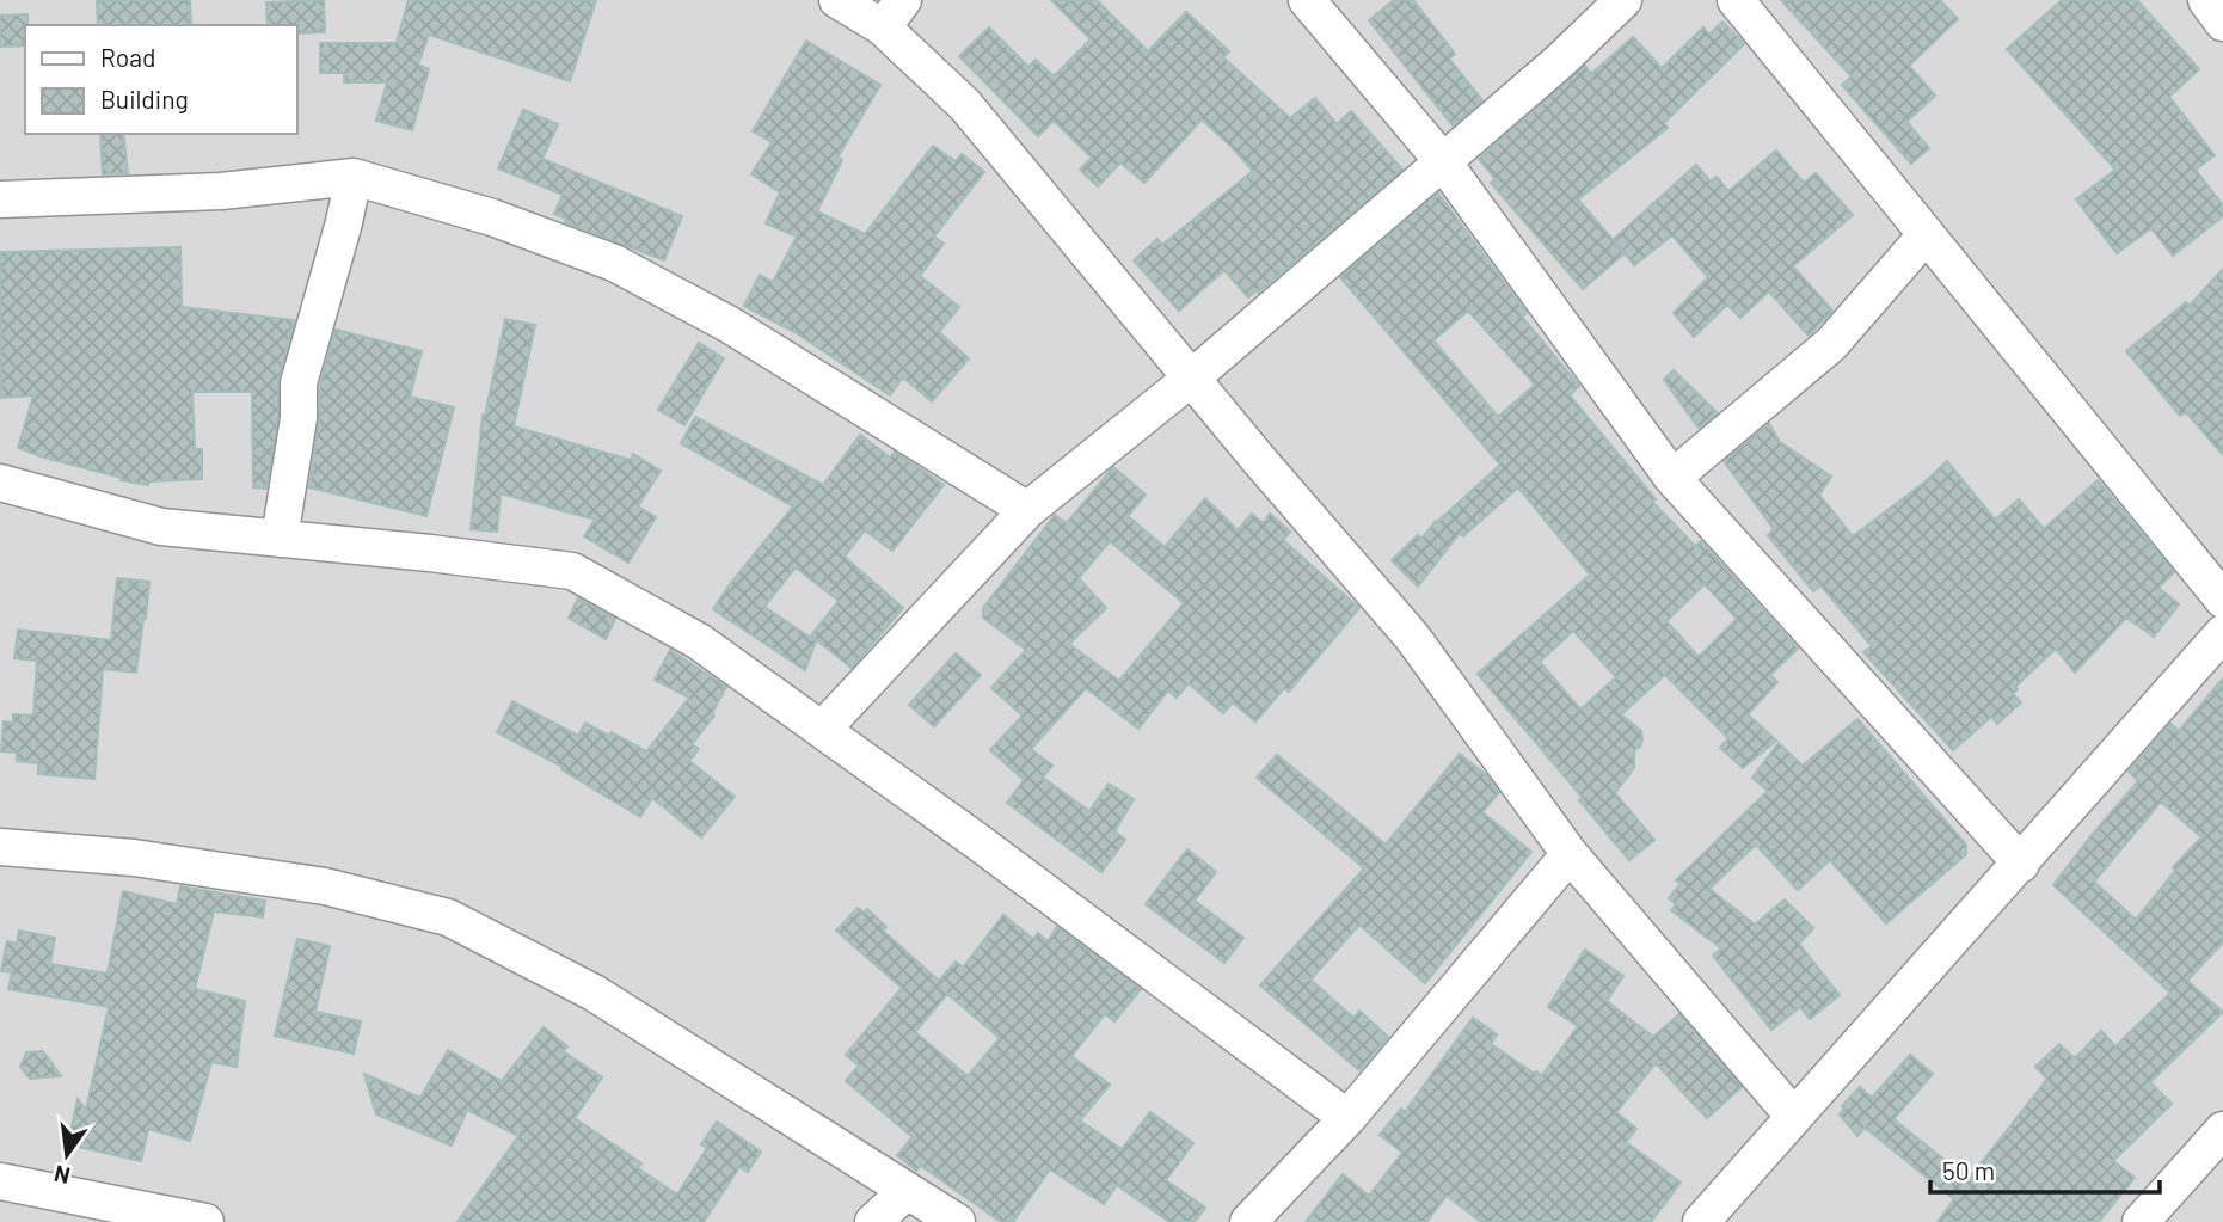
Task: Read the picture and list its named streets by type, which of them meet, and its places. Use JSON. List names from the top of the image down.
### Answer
{
  "legend": ["Road", "Building"],
  "scale_bar": "50 m",
  "north": "bottom"
}
